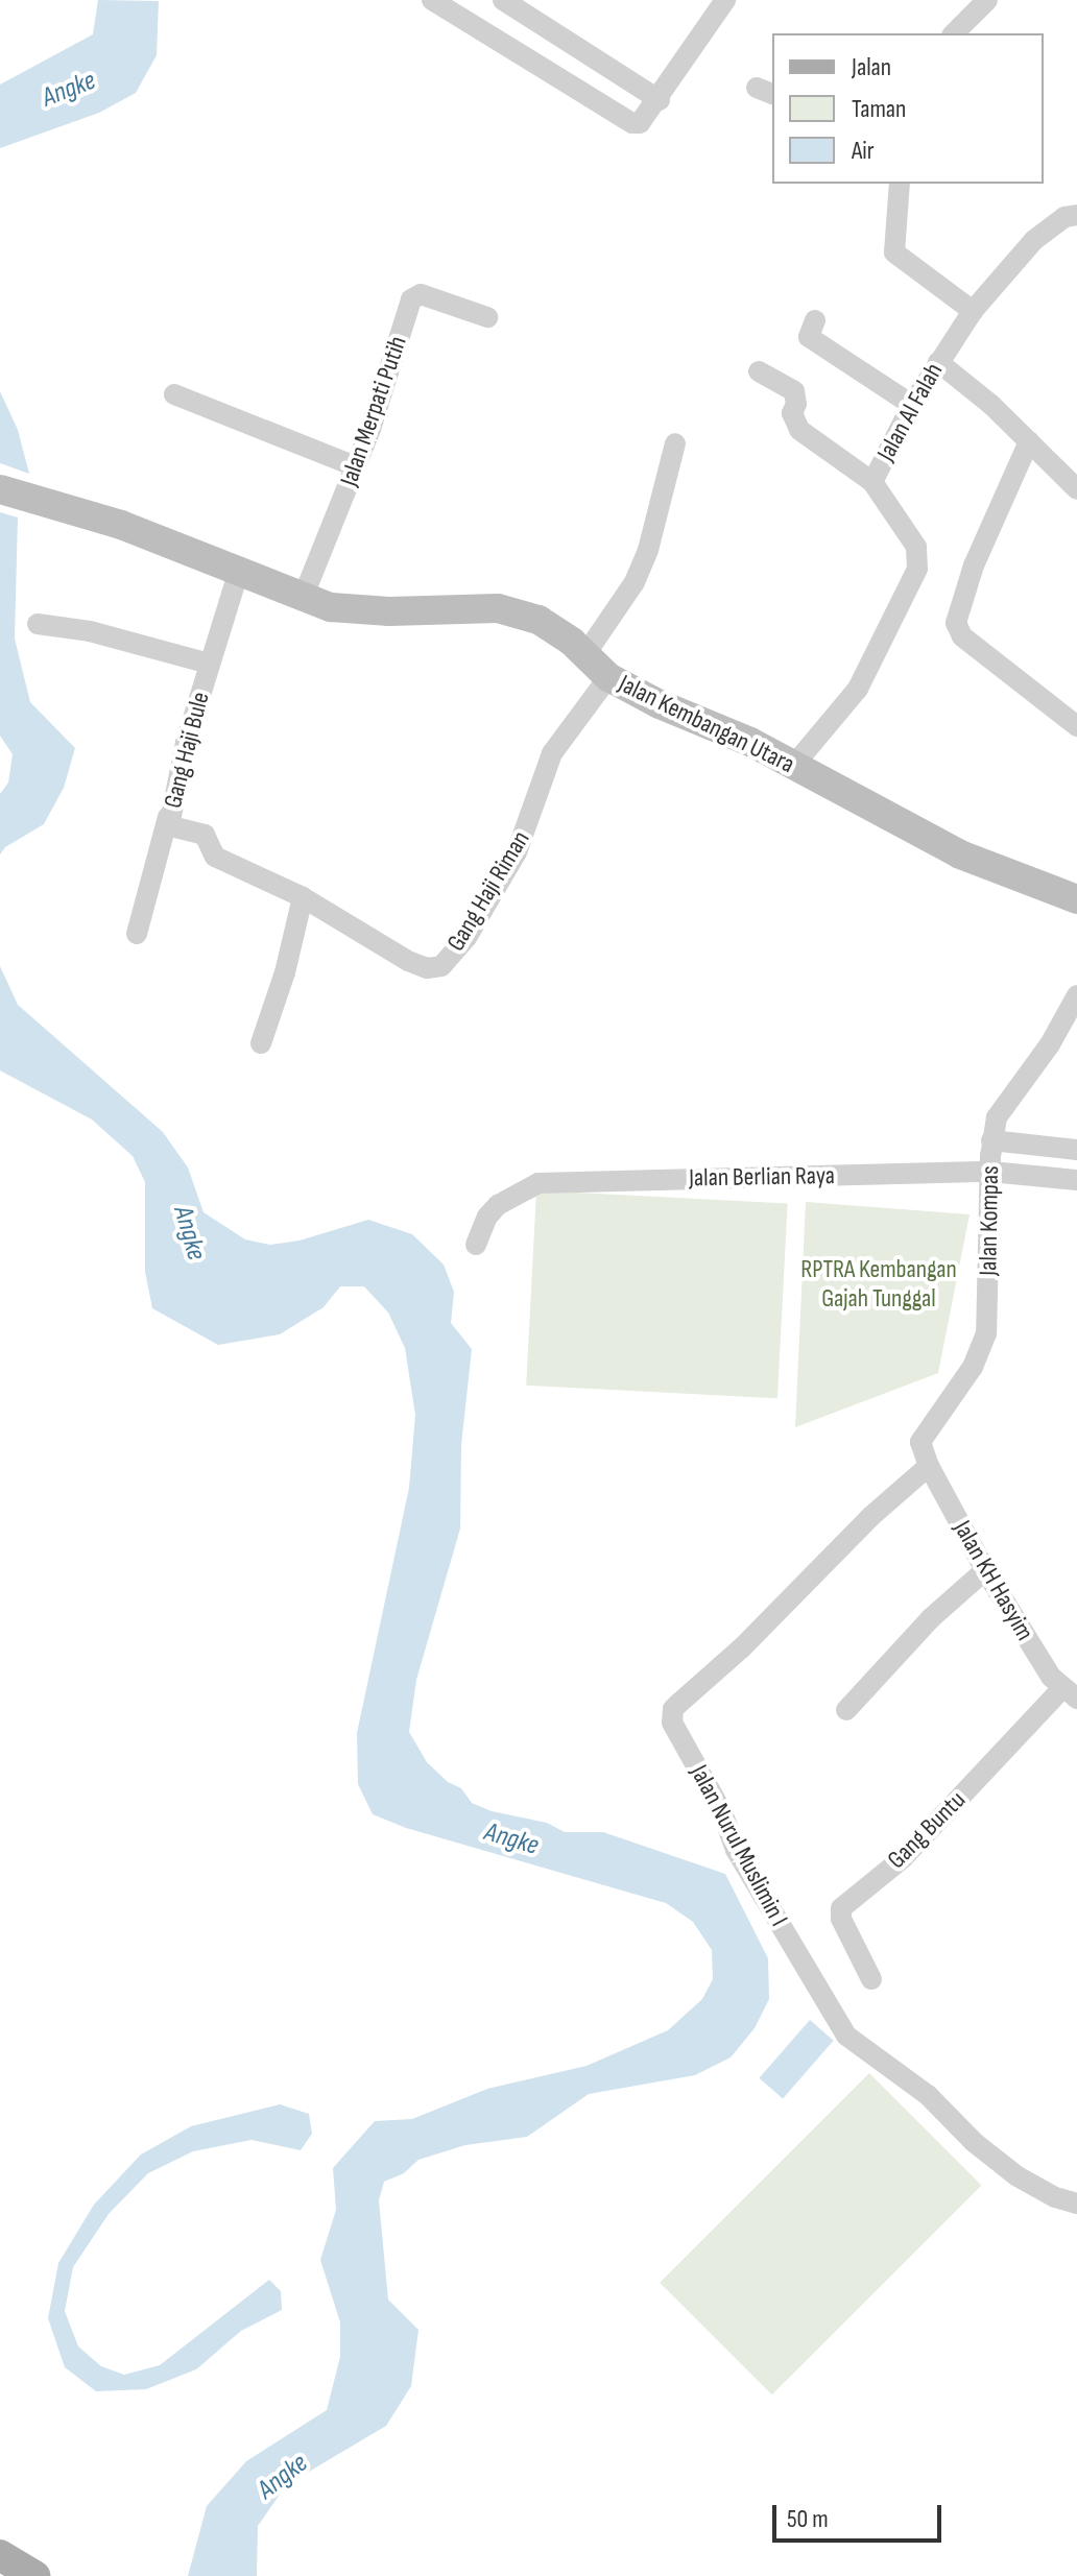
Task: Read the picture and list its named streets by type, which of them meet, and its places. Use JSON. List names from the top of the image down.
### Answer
{
  "streets": {
    "street": [
      "Jalan Merpati Putih",
      "Jalan Al Falah",
      "Jalan Kembangan Utara",
      "Gang Haji Bule",
      "Gang Haji Riman",
      "Jalan Berlian Raya",
      "Jalan Kompas",
      "Jalan KH Hasyim",
      "Gang Buntu",
      "Jalan Nurul Muslimin I"
    ]
  },
  "crossings": [
    ["Jalan Merpati Putih", "Jalan Kembangan Utara"],
    ["Jalan Al Falah", "Jalan Kembangan Utara"],
    ["Jalan Kembangan Utara", "Gang Haji Bule"],
    ["Jalan Kembangan Utara", "Gang Haji Riman"],
    ["Gang Haji Bule", "Gang Haji Riman"],
    ["Jalan Berlian Raya", "Jalan Kompas"],
    ["Jalan Kompas", "Jalan KH Hasyim"],
    ["Jalan Kompas", "Jalan Nurul Muslimin I"],
    ["Jalan KH Hasyim", "Gang Buntu"],
    ["Jalan KH Hasyim", "Jalan Nurul Muslimin I"]
  ],
  "water": ["Angke"],
  "parks": ["RPTRA Kembangan Gajah Tunggal"],
  "legend": ["Jalan", "Taman", "Air"],
  "scale_bar": "50 m"
}
